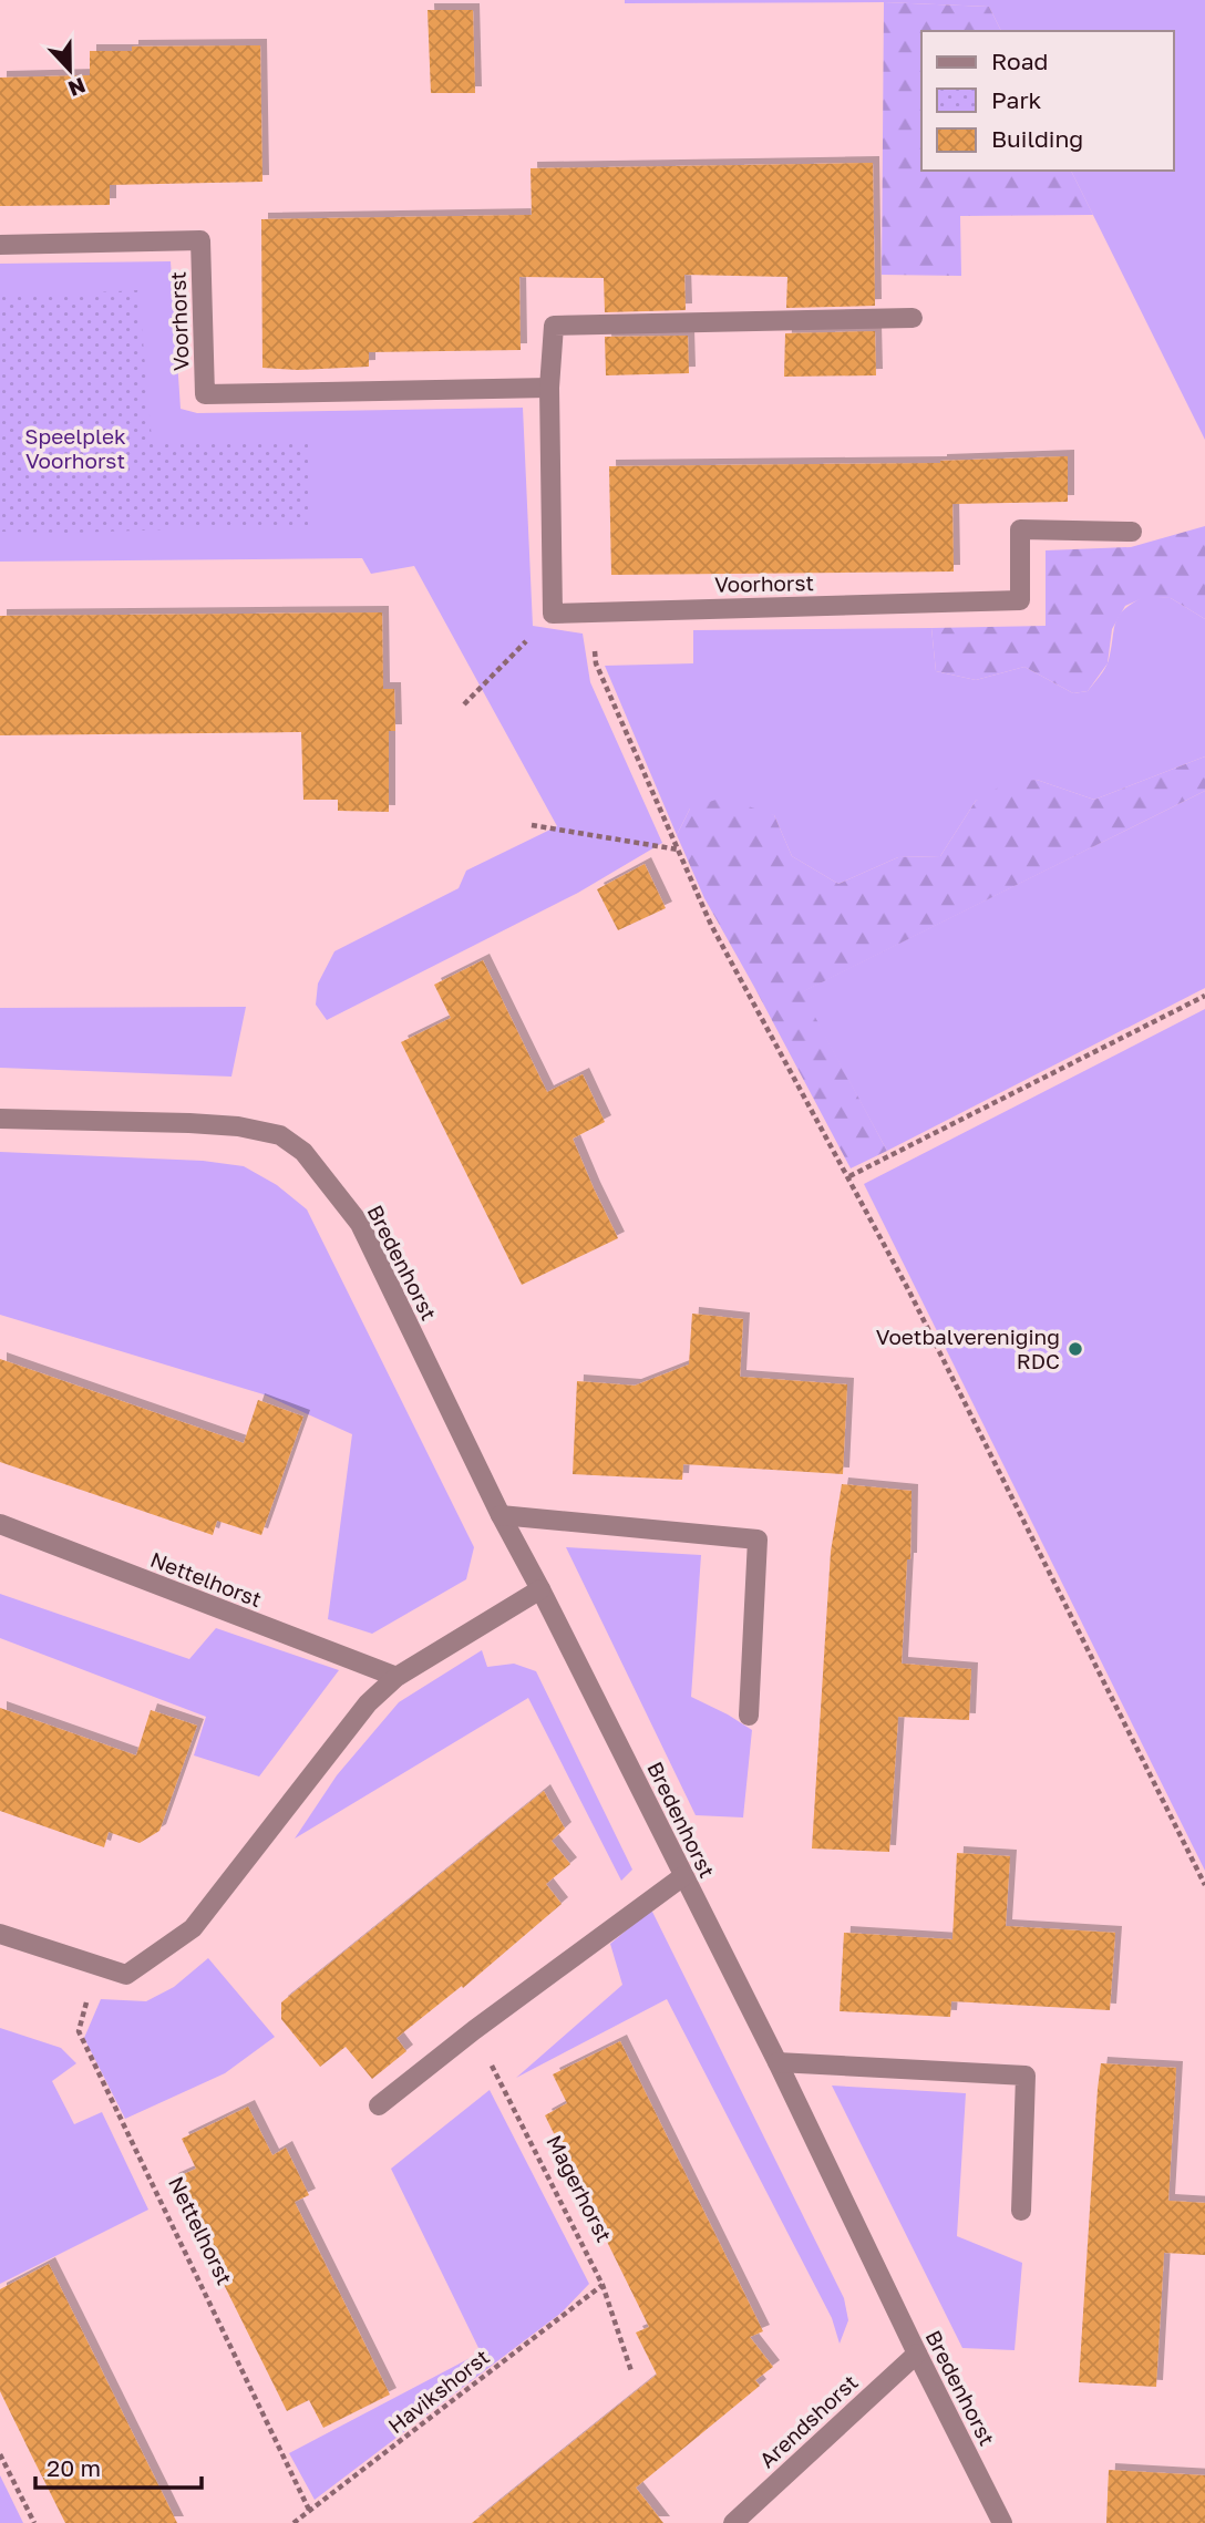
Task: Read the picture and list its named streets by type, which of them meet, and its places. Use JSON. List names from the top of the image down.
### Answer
{
  "streets": {
    "street": [
      "Voorhorst",
      "Bredenhorst",
      "Nettelhorst",
      "Arendshorst"
    ],
    "path": ["Magerhorst", "Havikshorst"]
  },
  "crossings": [
    ["Bredenhorst", "Arendshorst"],
    ["Nettelhorst", "Havikshorst"],
    ["Magerhorst", "Havikshorst"]
  ],
  "parks": ["Speelplek Voorhorst"],
  "places": ["Voetbalvereniging RDC"],
  "legend": ["Road", "Park", "Building"],
  "scale_bar": "20 m",
  "north": "bottom"
}
